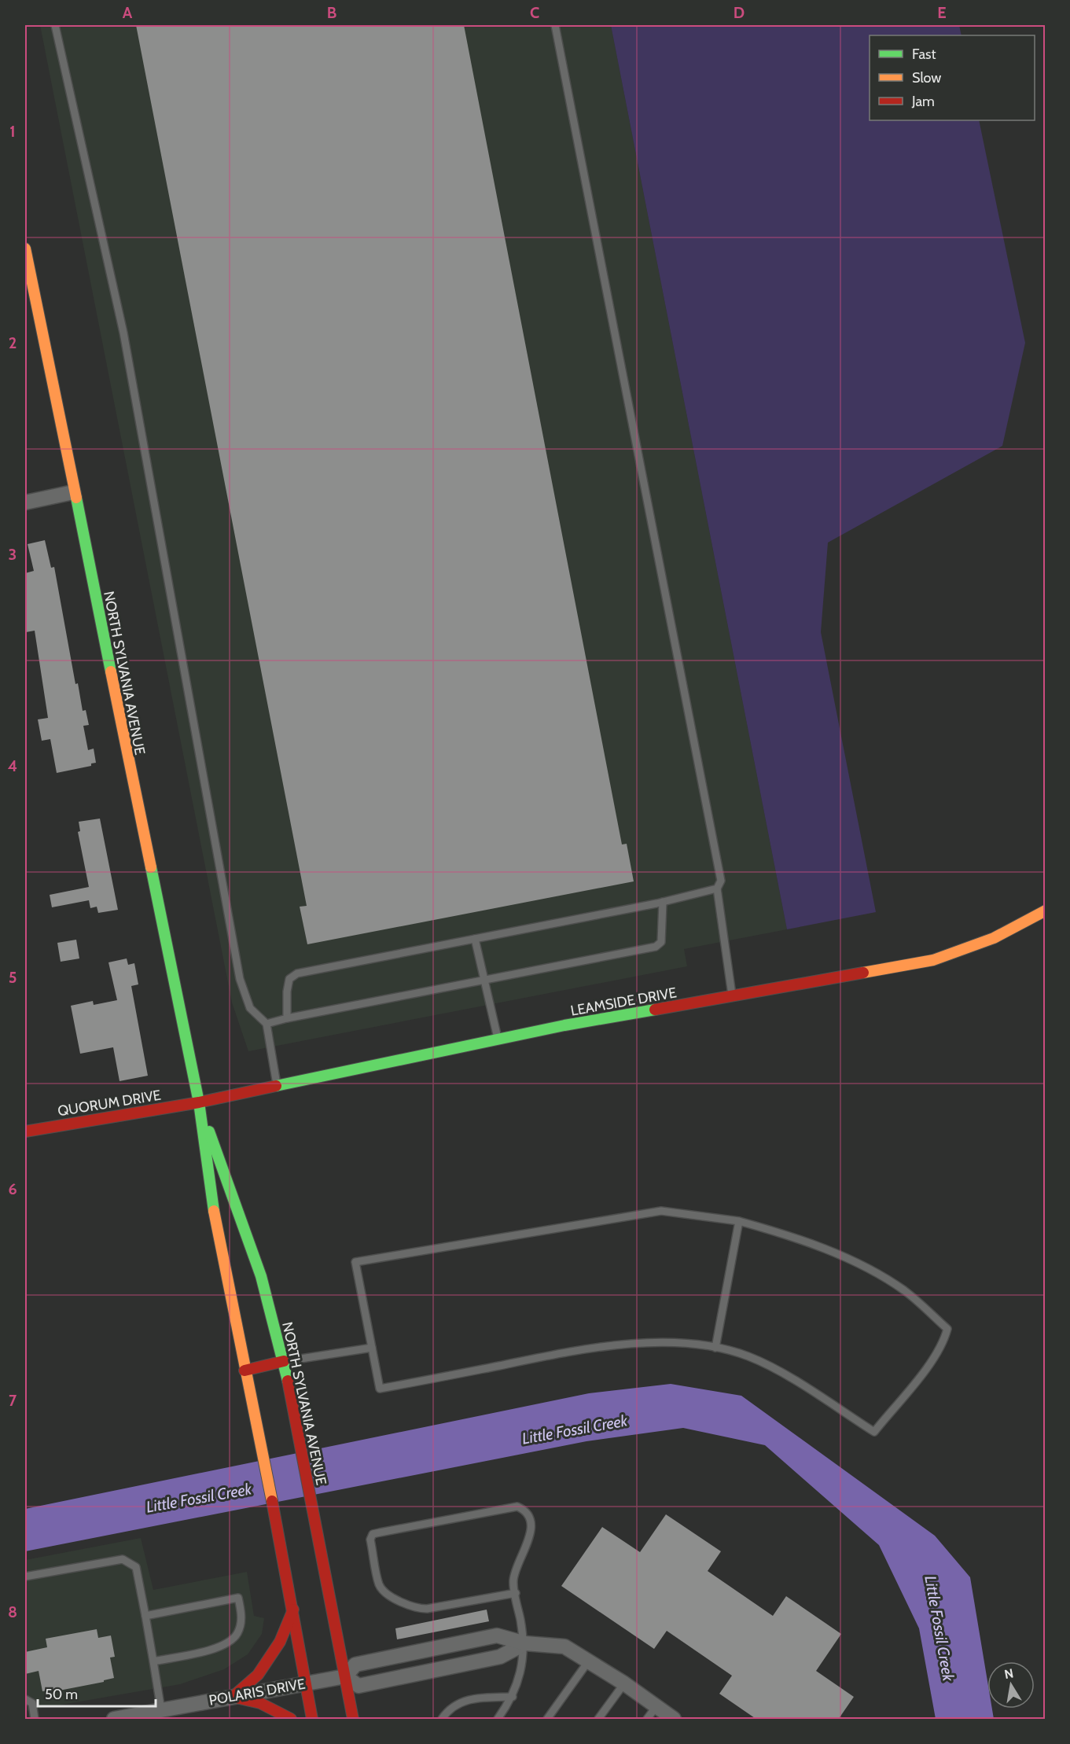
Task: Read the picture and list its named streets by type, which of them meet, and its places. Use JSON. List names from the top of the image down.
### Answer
{
  "streets": {
    "street": [
      "NORTH SYLVANIA AVENUE",
      "LEAMSIDE DRIVE",
      "QUORUM DRIVE",
      "POLARIS DRIVE"
    ]
  },
  "crossings": [
    ["NORTH SYLVANIA AVENUE", "LEAMSIDE DRIVE"],
    ["NORTH SYLVANIA AVENUE", "QUORUM DRIVE"],
    ["NORTH SYLVANIA AVENUE", "POLARIS DRIVE"],
    ["LEAMSIDE DRIVE", "QUORUM DRIVE"]
  ],
  "water": ["Little Fossil Creek"],
  "legend": ["Fast", "Slow", "Jam"],
  "scale_bar": "50 m",
  "north": "top",
  "grid": {
    "columns": [
      "A",
      "B",
      "C",
      "D",
      "E"
    ],
    "rows": [
      "1",
      "2",
      "3",
      "4",
      "5",
      "6",
      "7",
      "8"
    ]
  }
}
